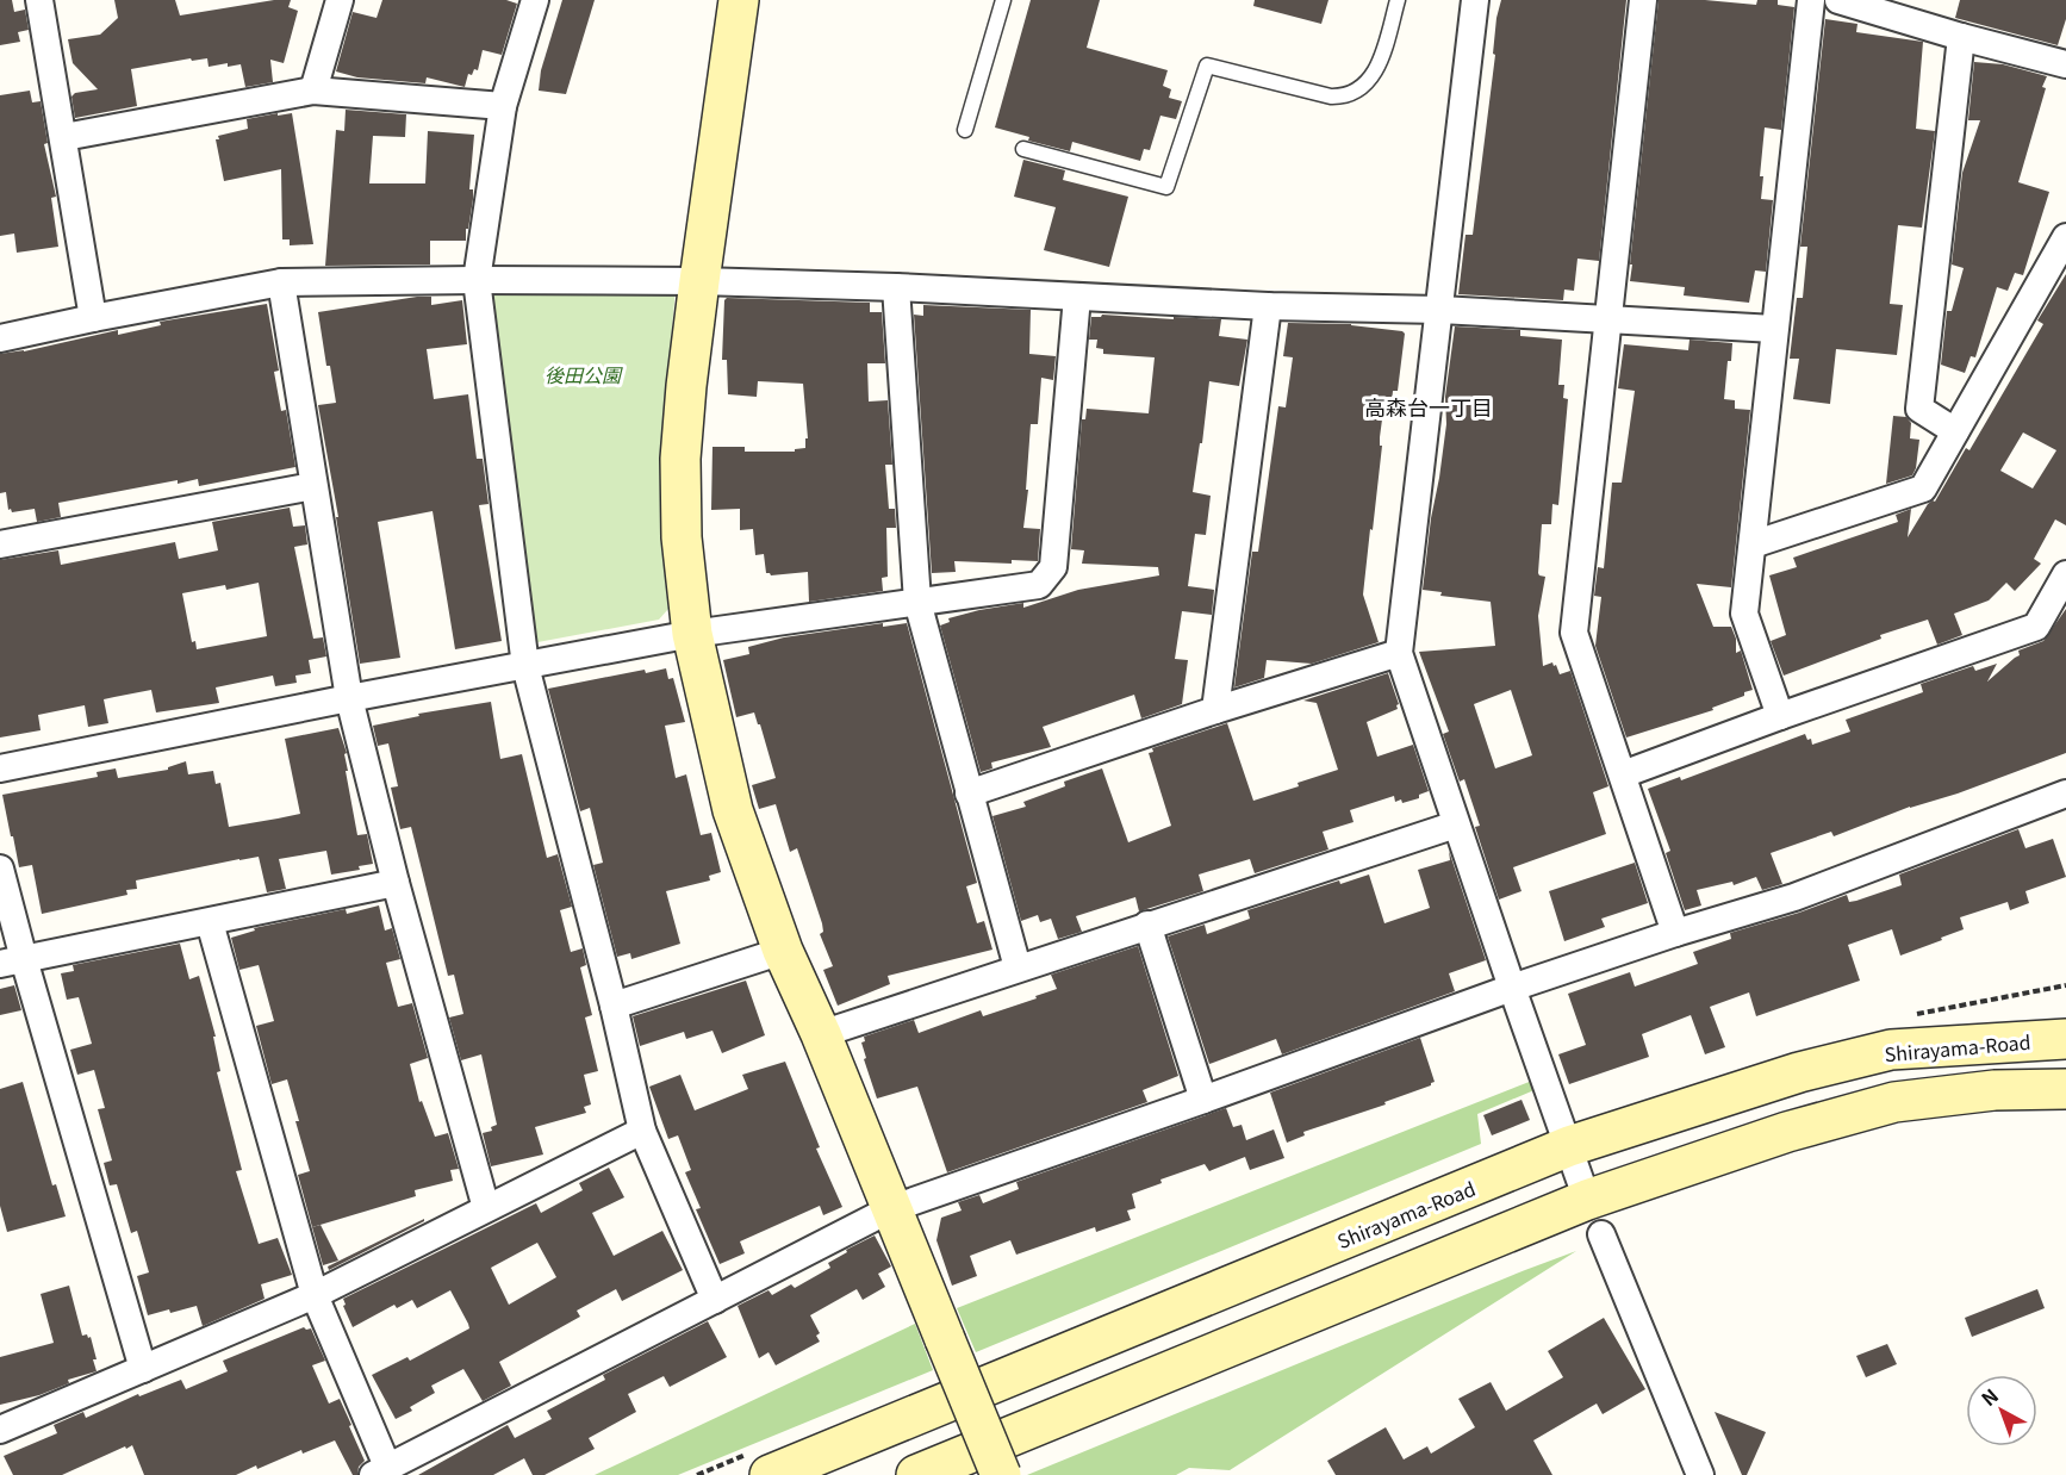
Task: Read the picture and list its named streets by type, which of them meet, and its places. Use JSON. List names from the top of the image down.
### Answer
{
  "streets": {
    "street": ["Shirayama-Road"]
  },
  "districts": ["高森台一丁目"],
  "parks": ["後田公園"],
  "north": "top left"
}
